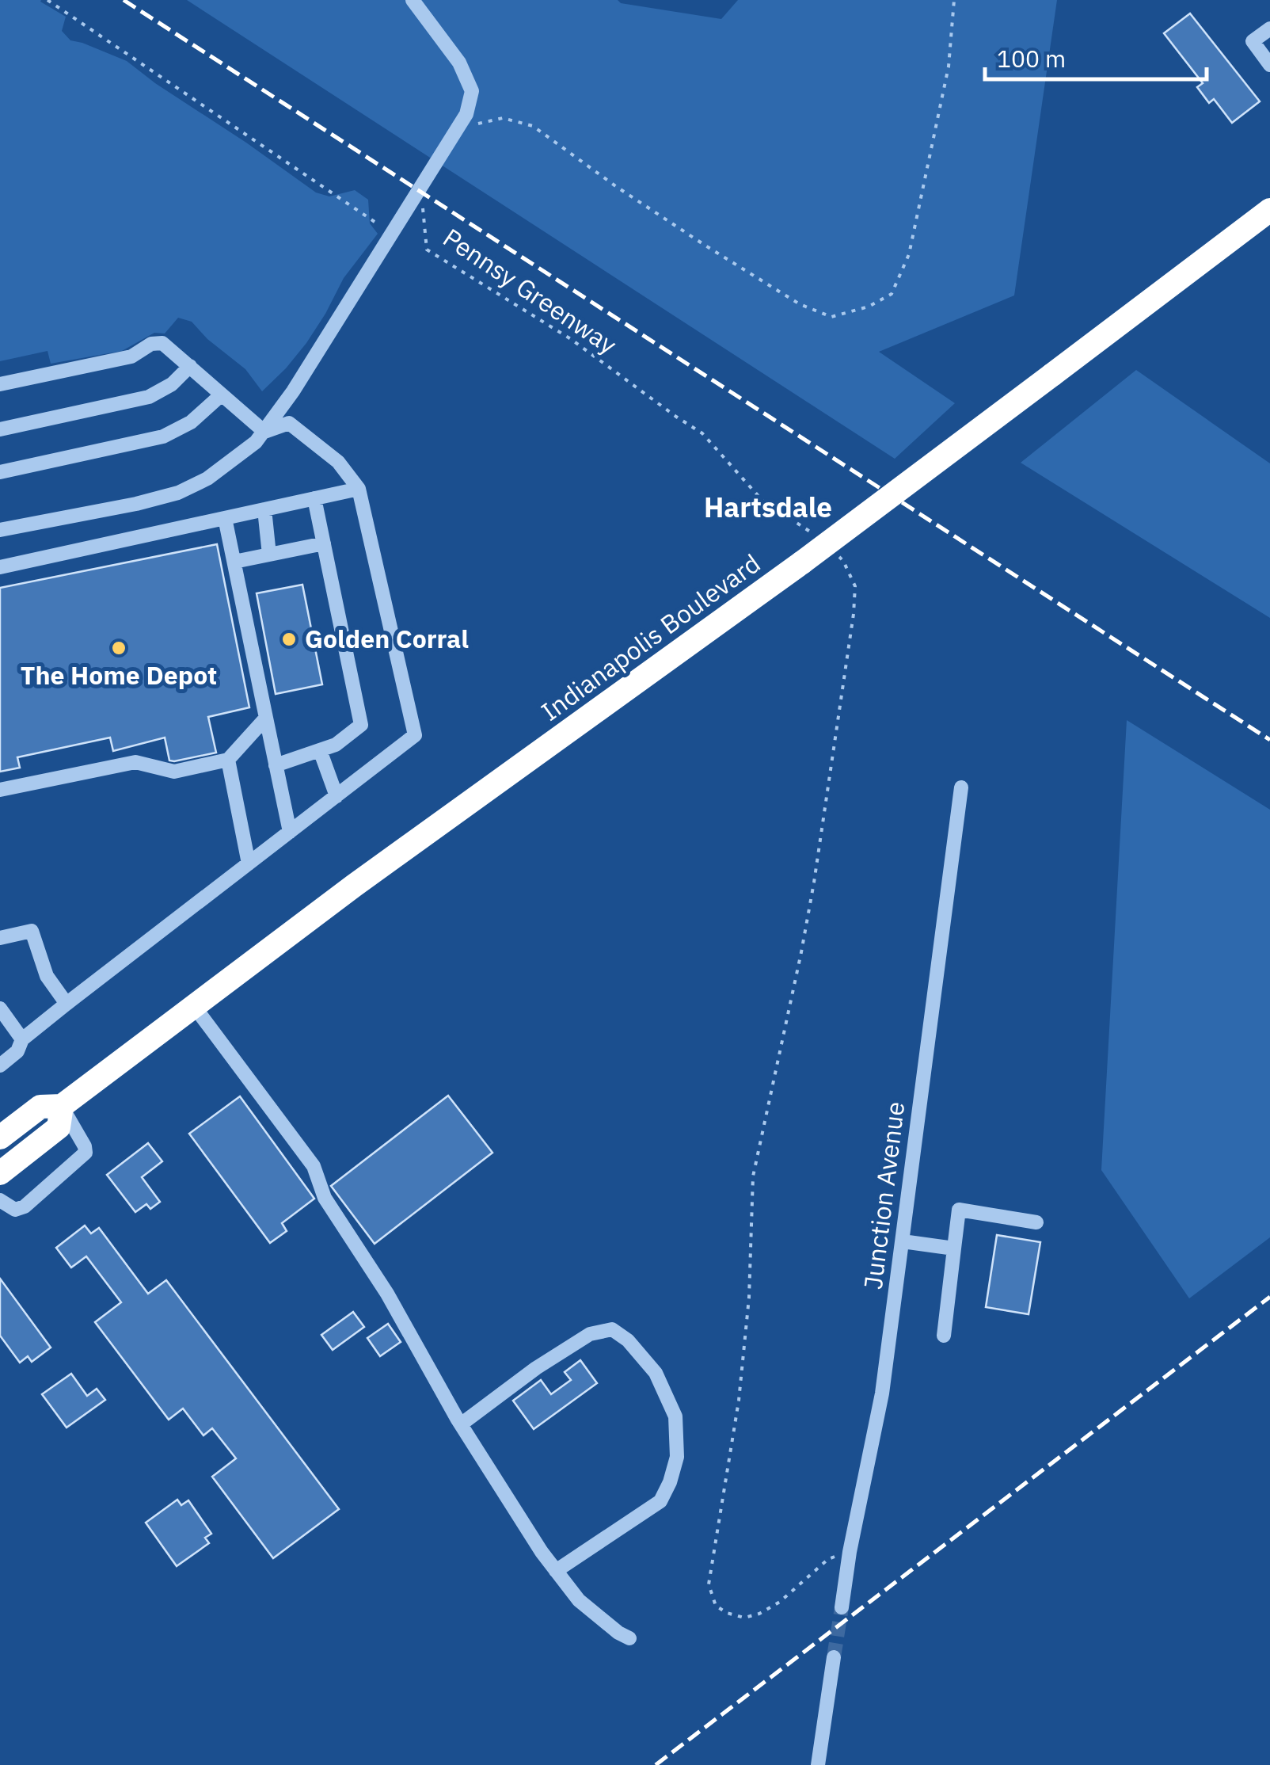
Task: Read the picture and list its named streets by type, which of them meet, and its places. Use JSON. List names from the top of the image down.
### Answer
{
  "streets": {
    "highway": ["Indianapolis Boulevard"],
    "street": ["Junction Avenue"],
    "path": ["Pennsy Greenway"]
  },
  "districts": ["Hartsdale"],
  "places": ["Golden Corral", "The Home Depot"],
  "scale_bar": "100 m"
}
